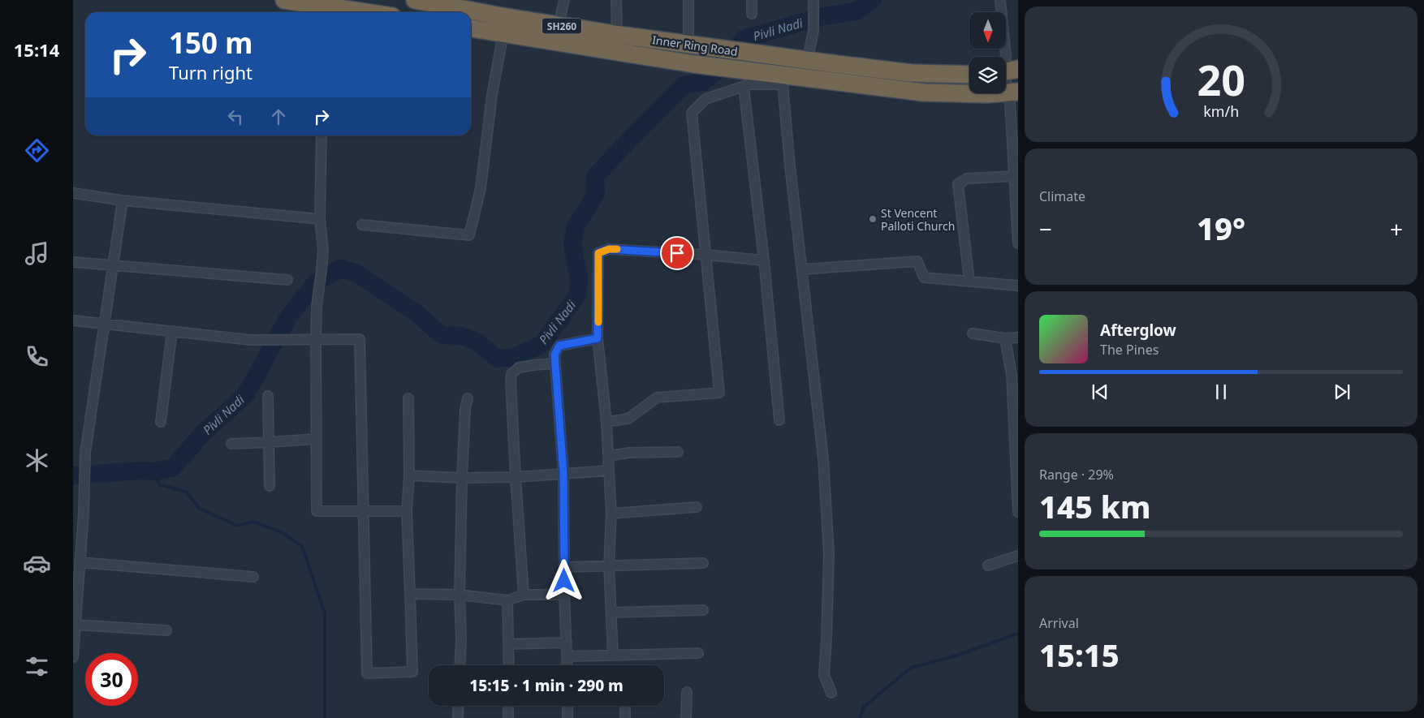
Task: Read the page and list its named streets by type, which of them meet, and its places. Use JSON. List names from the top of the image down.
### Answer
{
  "streets": {
    "highway": ["SH260", "Inner Ring Road"]
  },
  "water": ["Pivli Nadi"],
  "places": ["St Vencent Palloti Church"],
  "north": "bottom",
  "page": {
    "tabs": "15:14",
    "turn": ["150 m", "Turn right"],
    "tile": [
      "Climate",
      ["Range · 29%", "145 km"],
      ["Arrival", "15:15"]
    ],
    "heat": ["−", "19°", "+"],
    "song": ["Afterglow", "The Pines"],
    "limit": "30",
    "trip": "15:15 · 1 min · 290 m",
    "gauge": ["20", "km/h"]
  }
}
